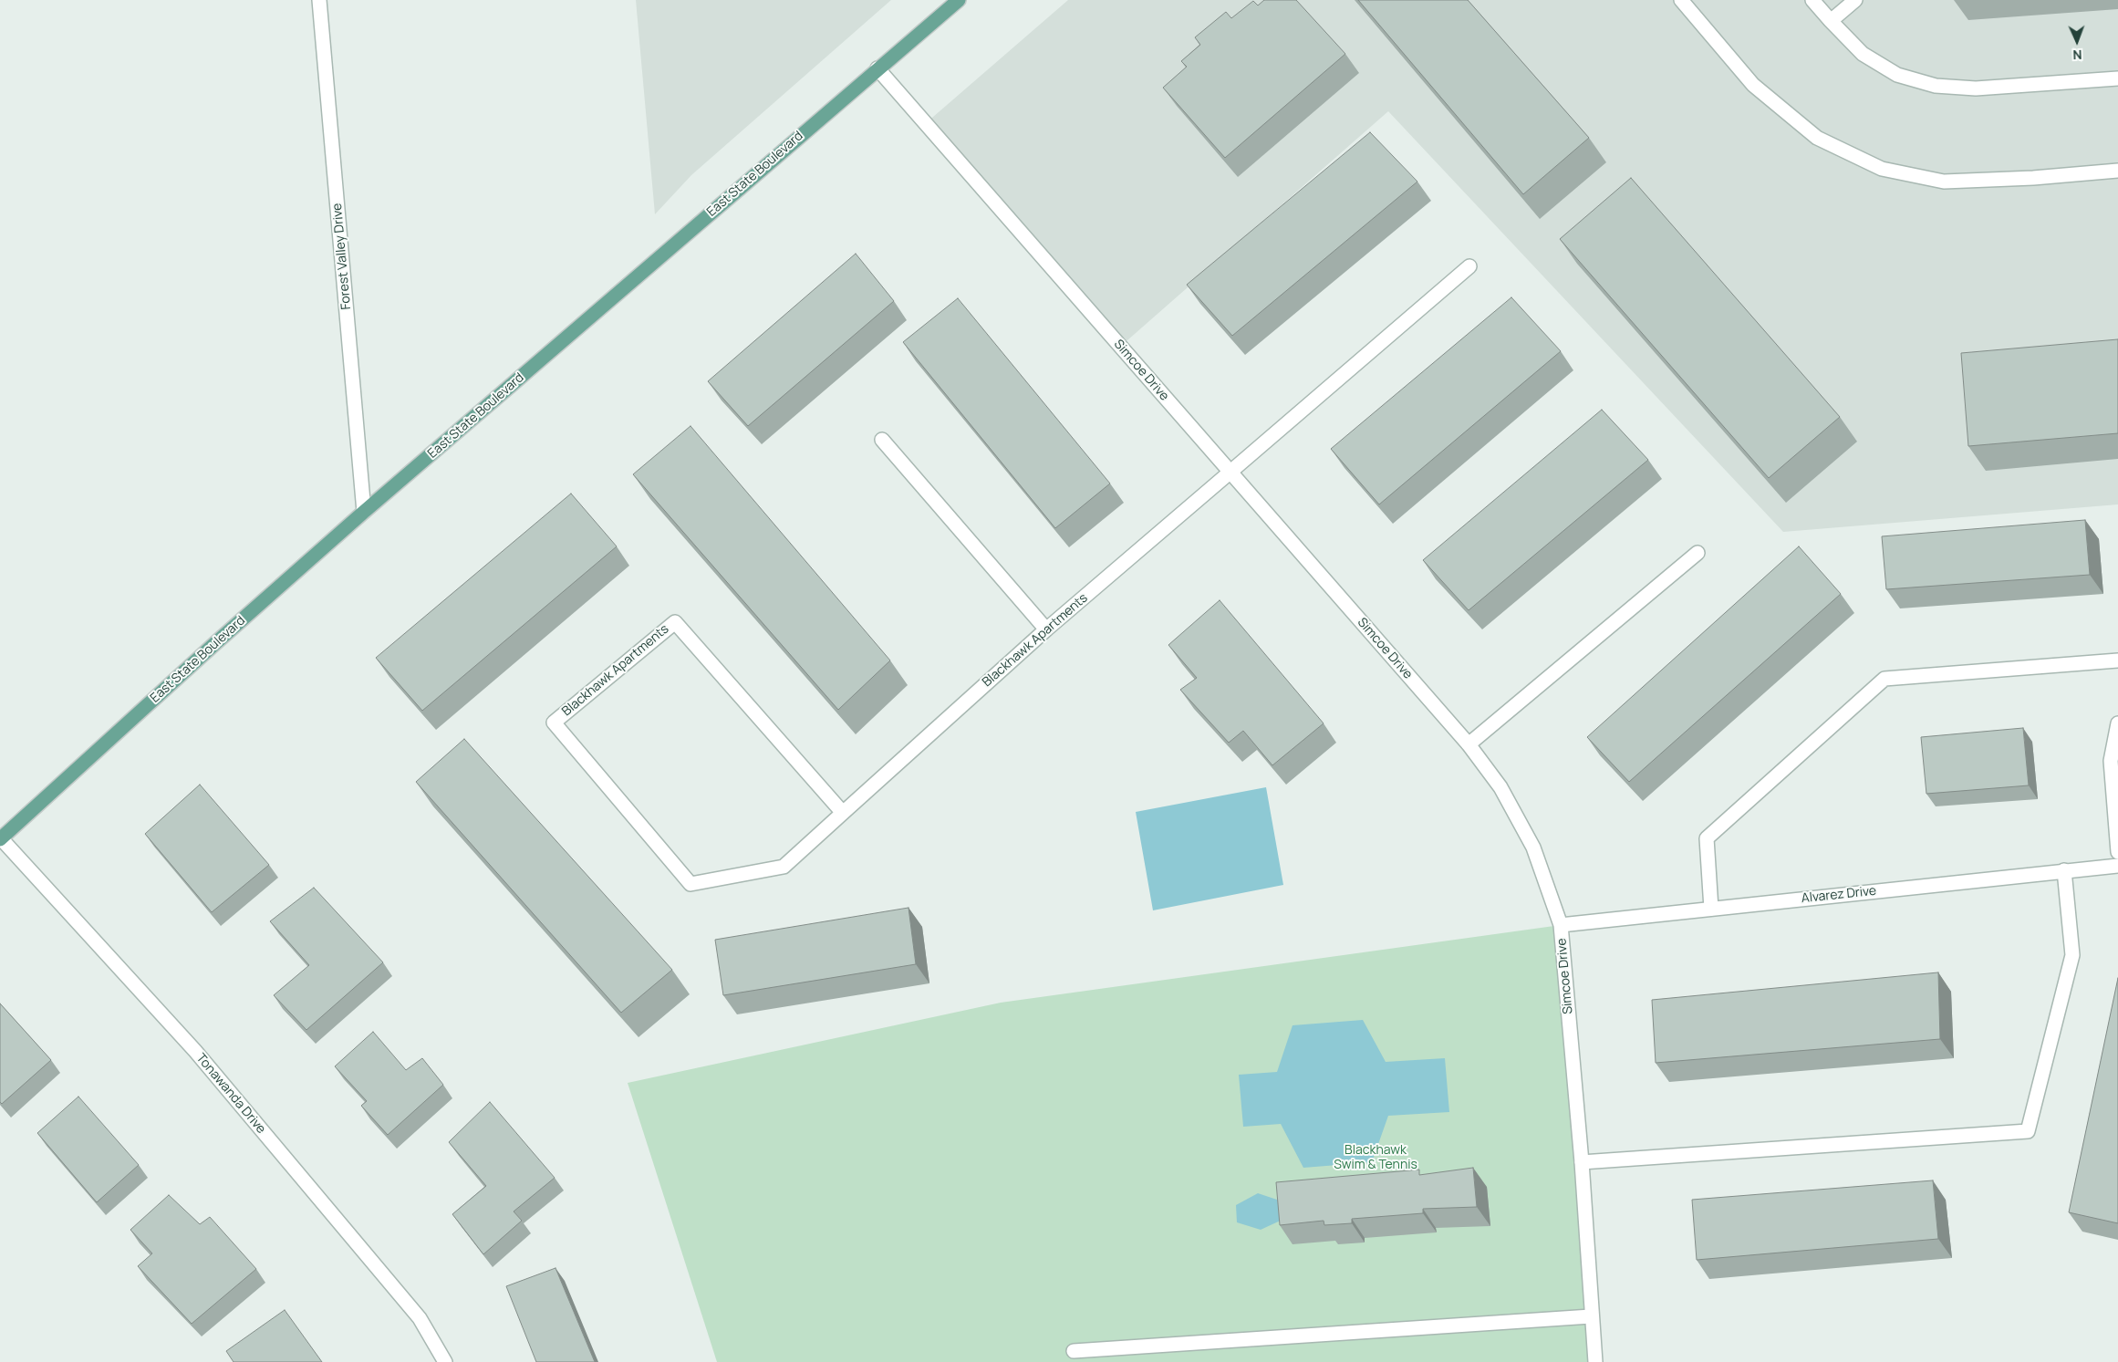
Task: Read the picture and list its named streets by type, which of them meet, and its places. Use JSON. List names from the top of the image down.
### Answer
{
  "streets": {
    "main road": ["East State Boulevard"],
    "street": [
      "Forest Valley Drive",
      "Simcoe Drive",
      "Blackhawk Apartments",
      "Alvarez Drive",
      "Tonawanda Drive"
    ]
  },
  "crossings": [
    ["East State Boulevard", "Forest Valley Drive"],
    ["East State Boulevard", "Simcoe Drive"],
    ["East State Boulevard", "Tonawanda Drive"],
    ["Simcoe Drive", "Blackhawk Apartments"],
    ["Simcoe Drive", "Alvarez Drive"]
  ],
  "parks": ["Blackhawk Swim & Tennis"],
  "north": "bottom"
}
